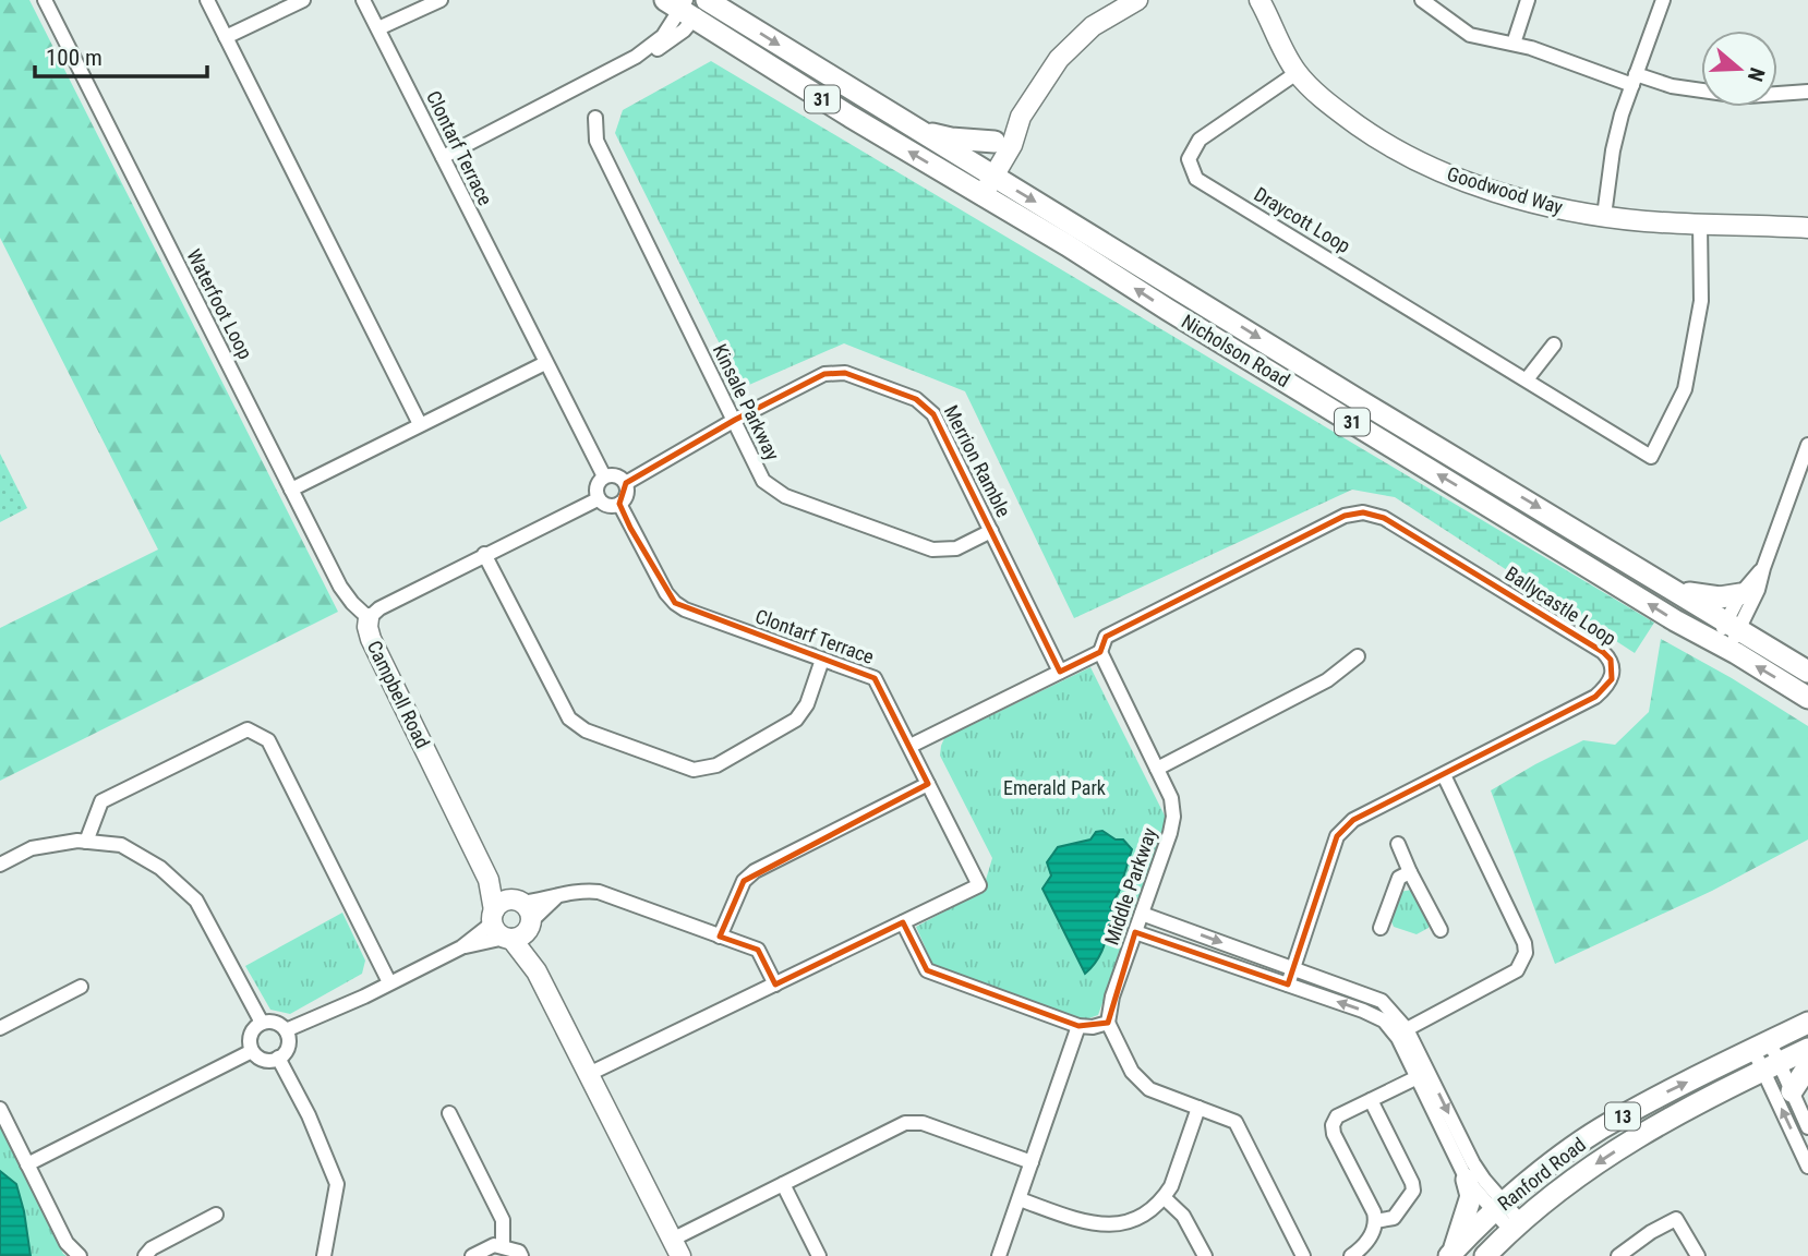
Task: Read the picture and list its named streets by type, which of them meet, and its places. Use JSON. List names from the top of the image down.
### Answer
{
  "streets": {
    "main road": [
      "31",
      "Nicholson Road",
      "13",
      "Ranford Road"
    ],
    "street": [
      "Clontarf Terrace",
      "Goodwood Way",
      "Draycott Loop",
      "Waterfoot Loop",
      "Kinsale Parkway",
      "Merrion Ramble",
      "Ballycastle Loop",
      "Campbell Road",
      "Middle Parkway"
    ]
  },
  "crossings": [
    ["Clontarf Terrace", "Merrion Ramble"],
    ["Clontarf Terrace", "Campbell Road"],
    ["Goodwood Way", "Draycott Loop"],
    ["Waterfoot Loop", "Campbell Road"],
    ["Kinsale Parkway", "Merrion Ramble"],
    ["Merrion Ramble", "Campbell Road"],
    ["Ballycastle Loop", "Middle Parkway"]
  ],
  "parks": ["Emerald Park"],
  "scale_bar": "100 m",
  "north": "right"
}
